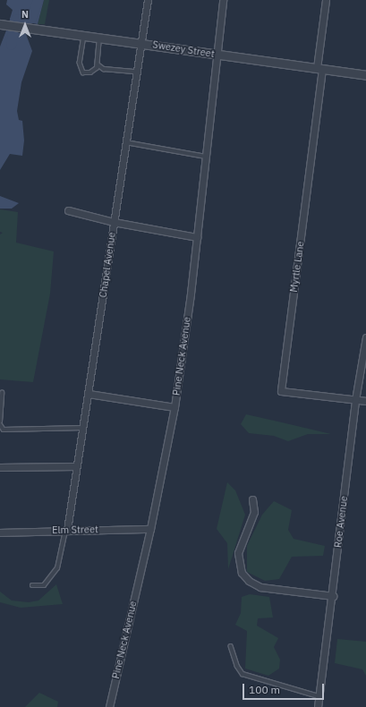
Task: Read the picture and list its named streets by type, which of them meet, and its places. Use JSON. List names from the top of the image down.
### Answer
{
  "streets": {
    "street": [
      "Swezey Street",
      "Chapel Avenue",
      "Myrtle Lane",
      "Pine Neck Avenue",
      "Roe Avenue",
      "Elm Street"
    ]
  },
  "crossings": [
    ["Swezey Street", "Chapel Avenue"],
    ["Swezey Street", "Myrtle Lane"],
    ["Swezey Street", "Pine Neck Avenue"],
    ["Chapel Avenue", "Elm Street"],
    ["Myrtle Lane", "Roe Avenue"],
    ["Pine Neck Avenue", "Elm Street"]
  ],
  "scale_bar": "100 m",
  "north": "top"
}
